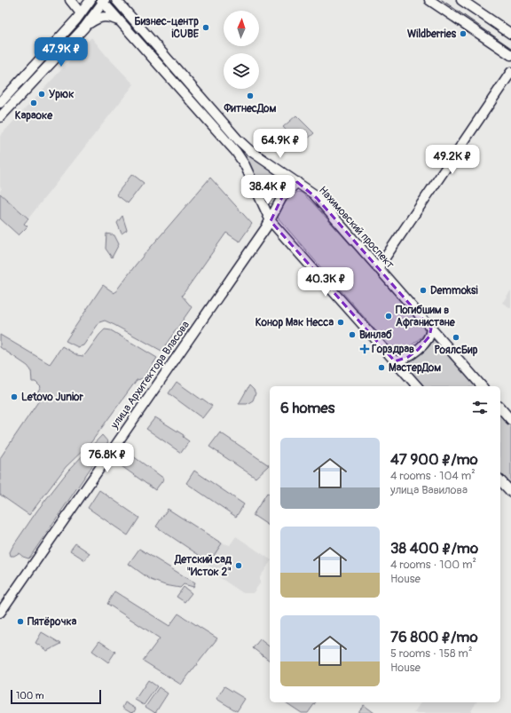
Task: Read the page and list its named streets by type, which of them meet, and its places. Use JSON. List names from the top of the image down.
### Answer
{
  "streets": {
    "street": ["Нахимовский проспект", "улица Архитектора Власова"]
  },
  "crossings": [
    ["Нахимовский проспект", "улица Архитектора Власова"]
  ],
  "places": {
    "other": [
      "Бизнес-центр iCUBE",
      "Wildberries",
      "Урюк",
      "ФитнесДом",
      "Караоке",
      "Demmoksi",
      "Погибшим в Афганистане",
      "Конор Мак Несса",
      "Винлаб",
      "РоялсБир",
      "МастерДом",
      "Letovo Junior",
      "Детский сад \"Исток 2\"",
      "Пятёрочка"
    ],
    "health": ["Горздрав"]
  },
  "scale_bar": "100 m",
  "north": "top",
  "page": {
    "price": [
      "47.9K ₽",
      "64.9K ₽",
      "49.2K ₽",
      "38.4K ₽",
      "40.3K ₽",
      "76.8K ₽"
    ],
    "heading": "6 homes",
    "list": [
      {
        "name": "47 900 ₽/mo",
        "note": "4 rooms · 104 m² · улица Вавилова"
      },
      {
        "name": "38 400 ₽/mo",
        "note": "4 rooms · 100 m² · House"
      },
      {
        "name": "76 800 ₽/mo",
        "note": "5 rooms · 158 m² · House"
      }
    ],
    "scale": "100 m"
  }
}
